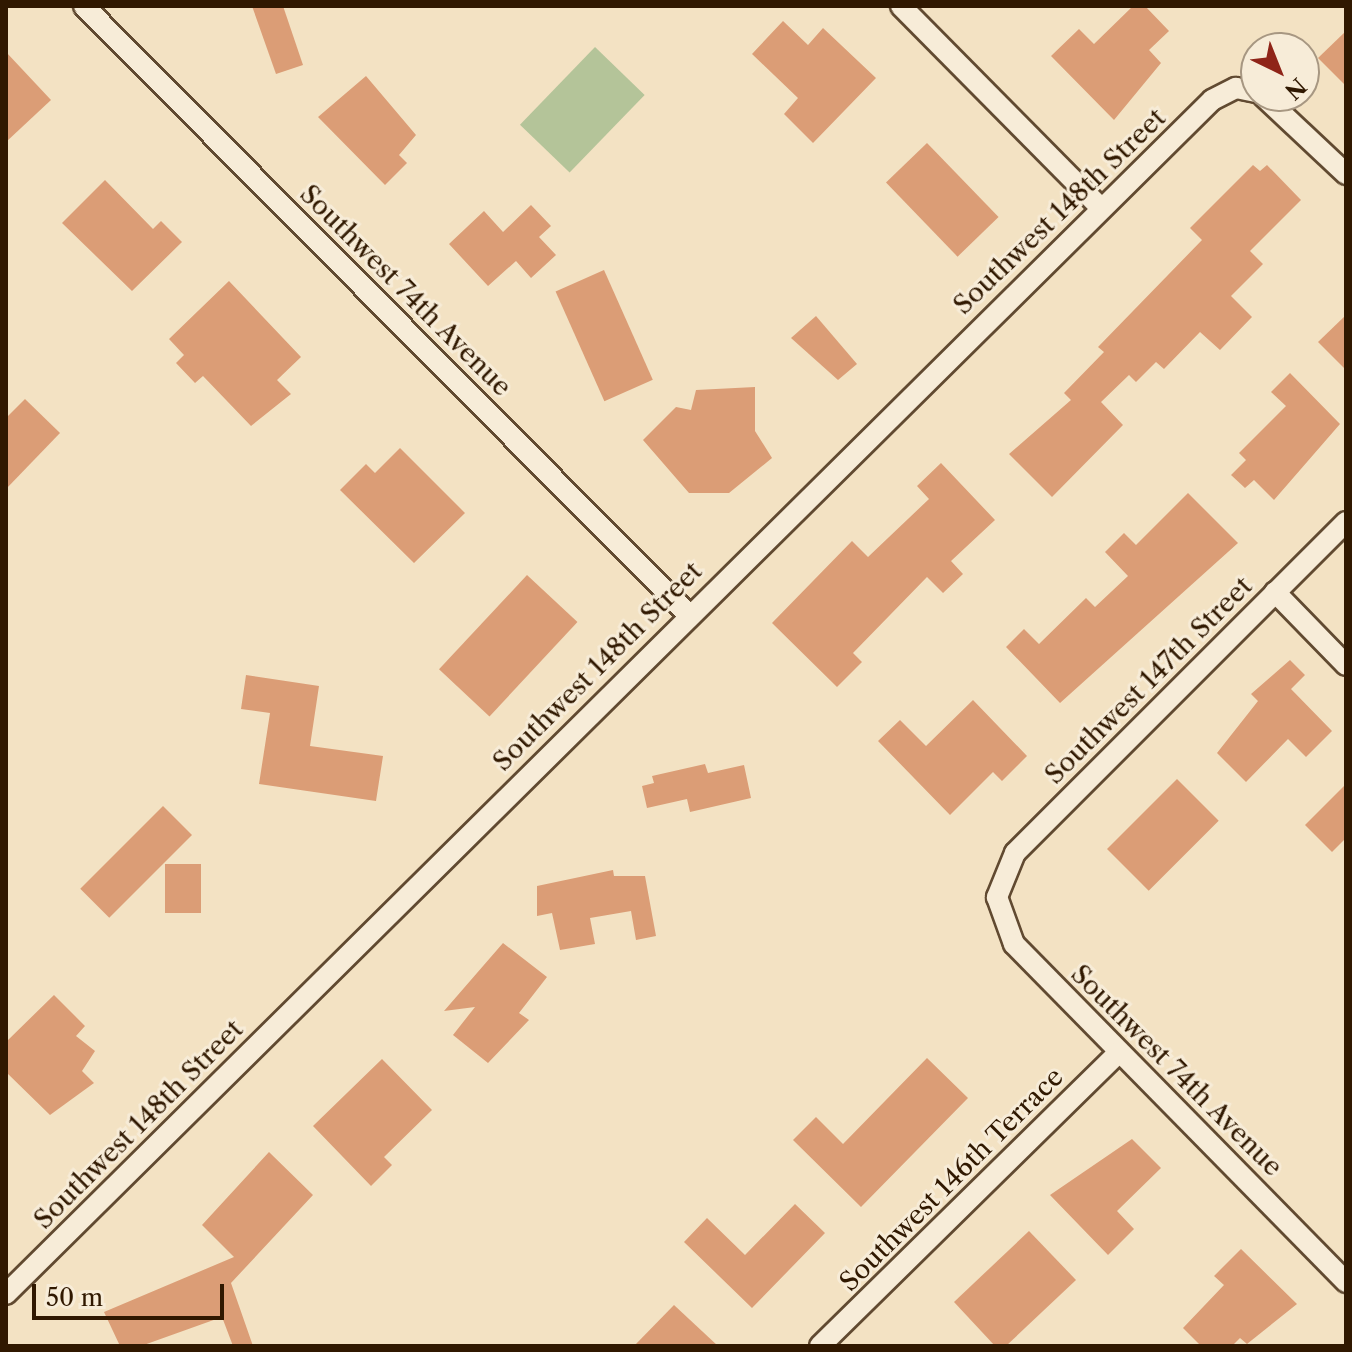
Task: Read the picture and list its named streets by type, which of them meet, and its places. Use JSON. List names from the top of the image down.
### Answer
{
  "streets": {
    "street": [
      "Southwest 148th Street",
      "Southwest 74th Avenue",
      "Southwest 147th Street",
      "Southwest 146th Terrace"
    ]
  },
  "crossings": [
    ["Southwest 148th Street", "Southwest 74th Avenue"],
    ["Southwest 74th Avenue", "Southwest 147th Street"],
    ["Southwest 74th Avenue", "Southwest 146th Terrace"]
  ],
  "scale_bar": "50 m",
  "north": "bottom right"
}
